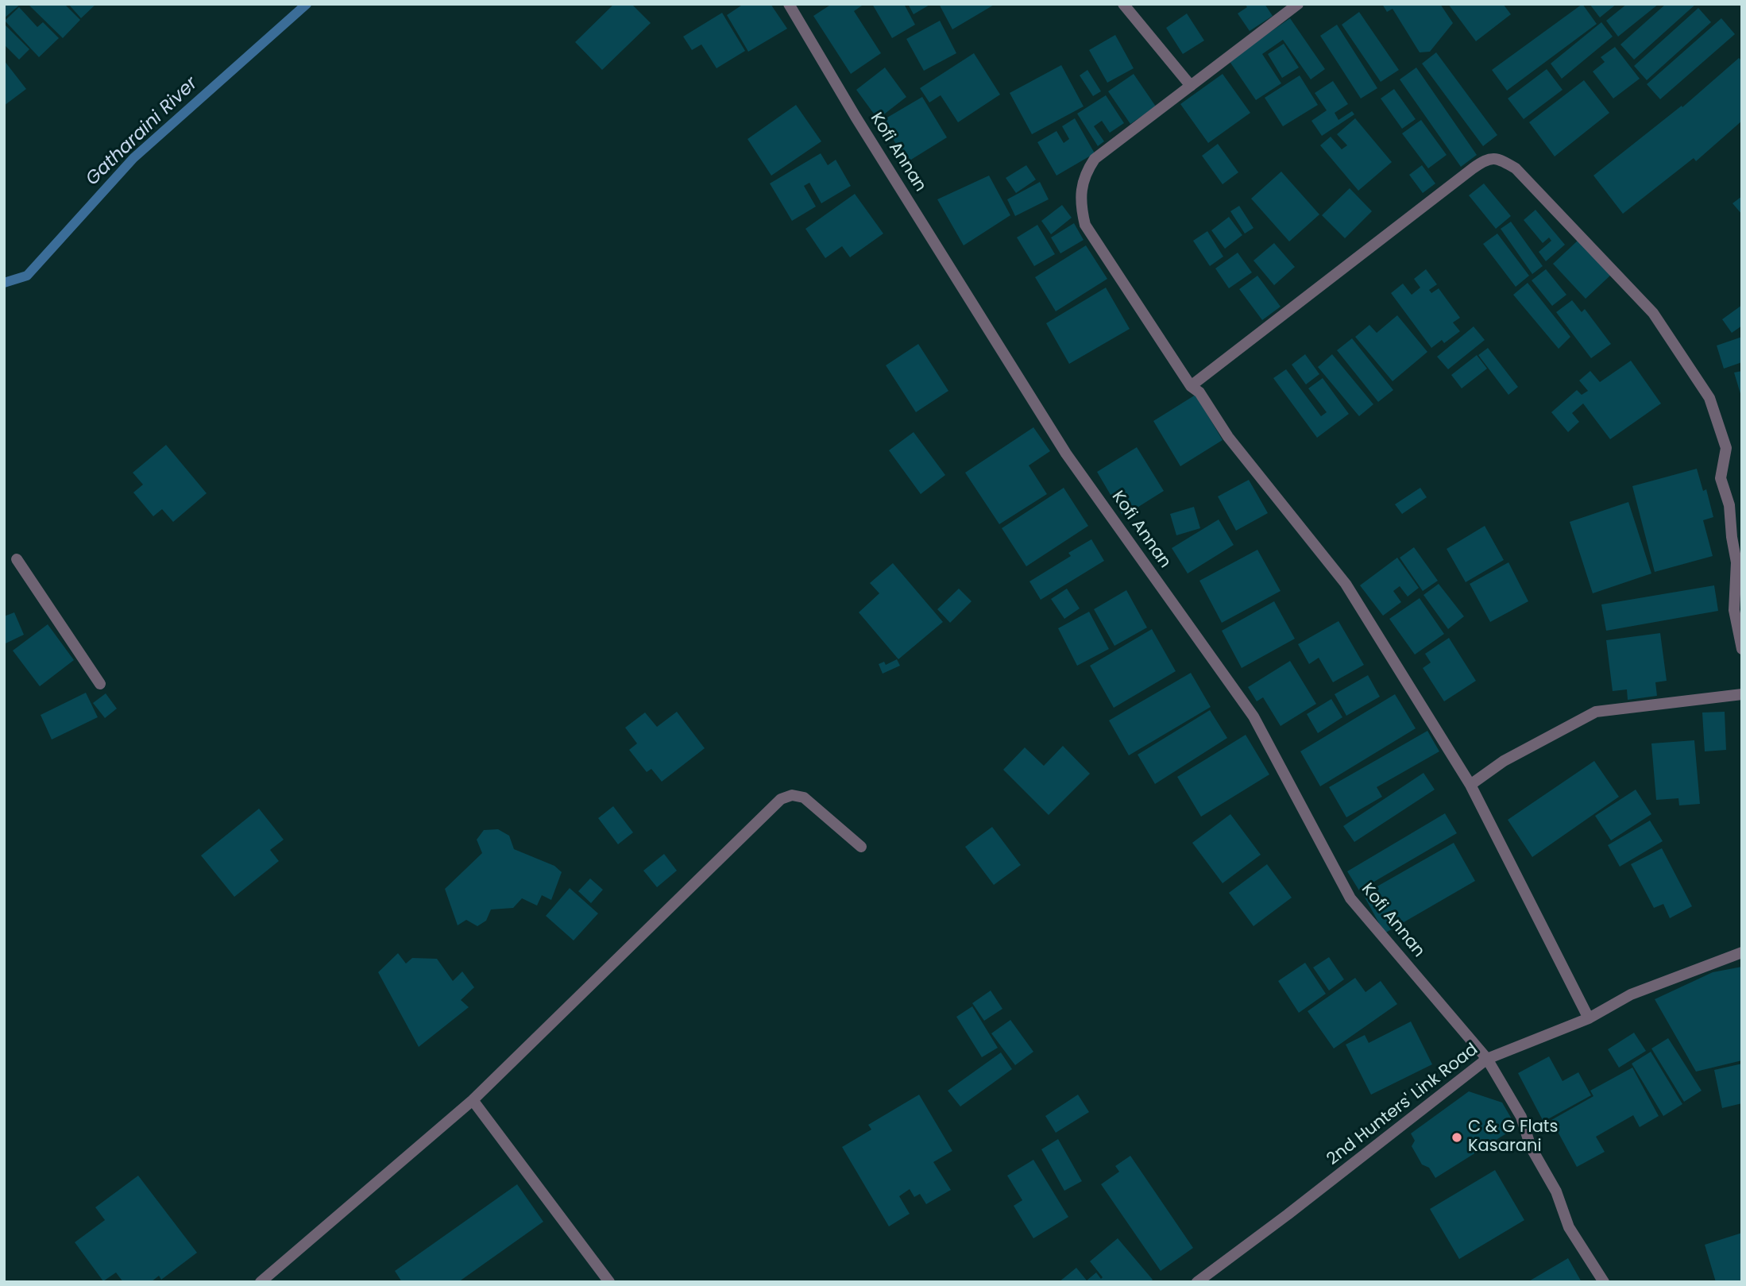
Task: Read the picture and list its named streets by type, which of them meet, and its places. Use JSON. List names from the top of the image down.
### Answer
{
  "streets": {
    "street": ["Kofi Annan", "2nd Hunters' Link Road"]
  },
  "crossings": [
    ["Kofi Annan", "2nd Hunters' Link Road"]
  ],
  "water": ["Gatharaini River"],
  "places": ["C & G Flats Kasarani"]
}
